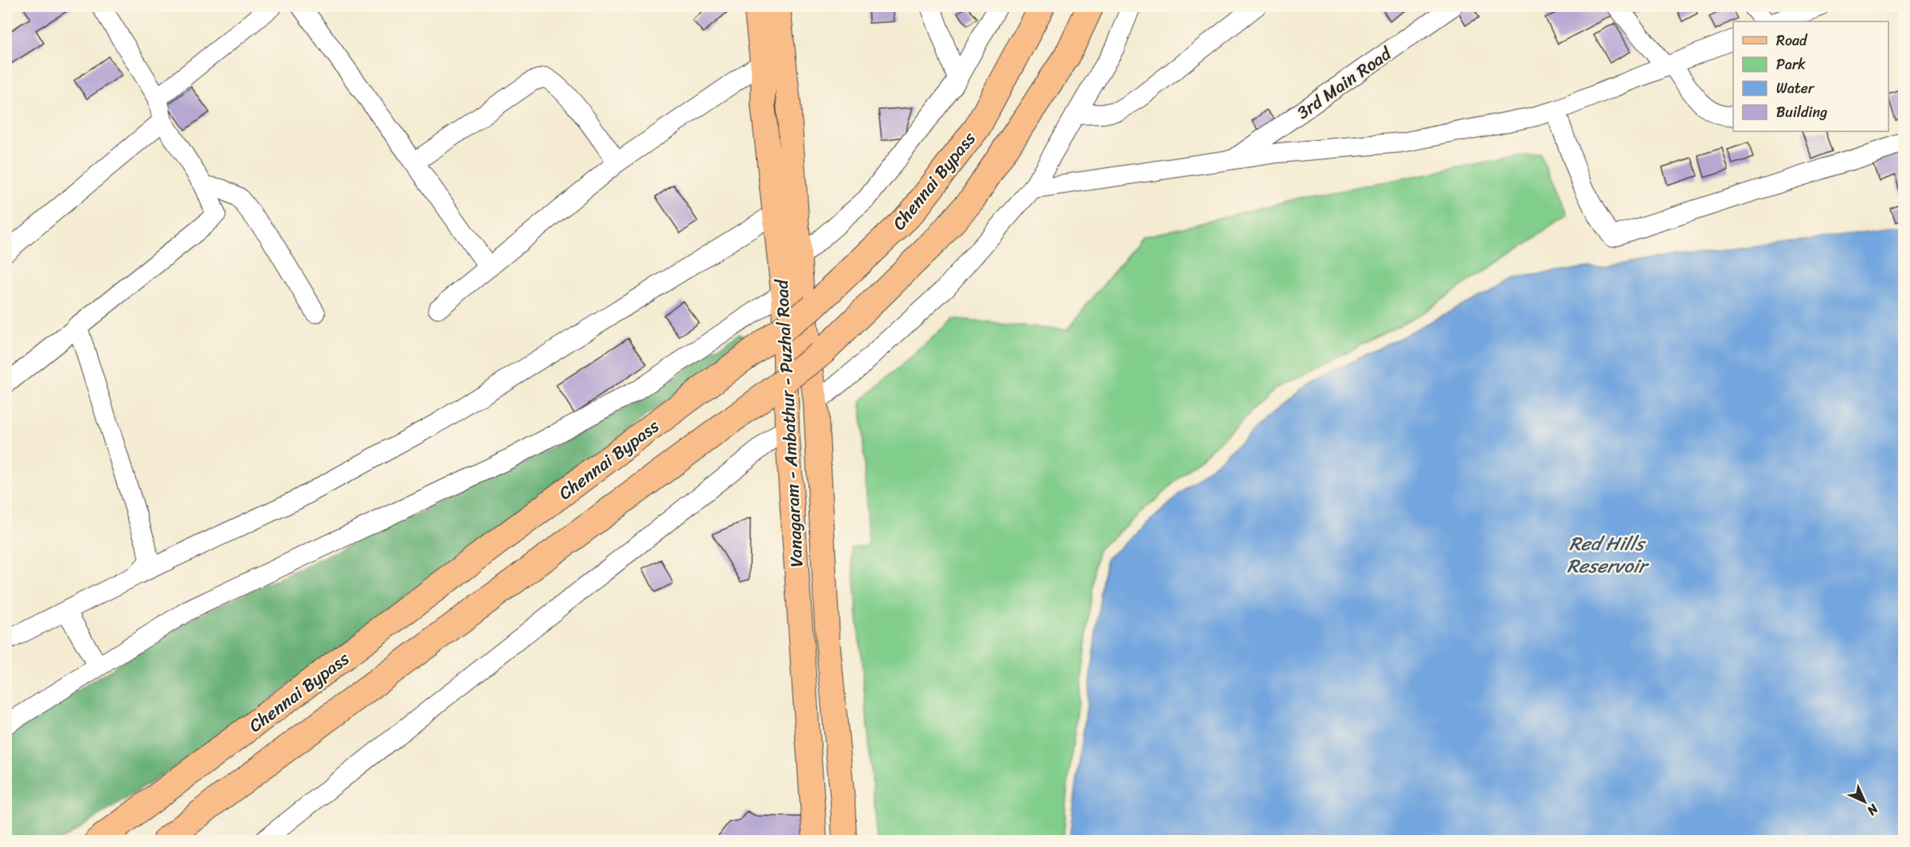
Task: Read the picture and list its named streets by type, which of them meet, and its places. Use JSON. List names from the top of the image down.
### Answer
{
  "streets": {
    "highway": ["Chennai Bypass"],
    "main road": ["Vanagaram - Ambathur - Puzhal Road"],
    "street": ["3rd Main Road"]
  },
  "water": ["Red Hills Reservoir"],
  "legend": [
    "Road",
    "Park",
    "Water",
    "Building"
  ],
  "north": "bottom right"
}
